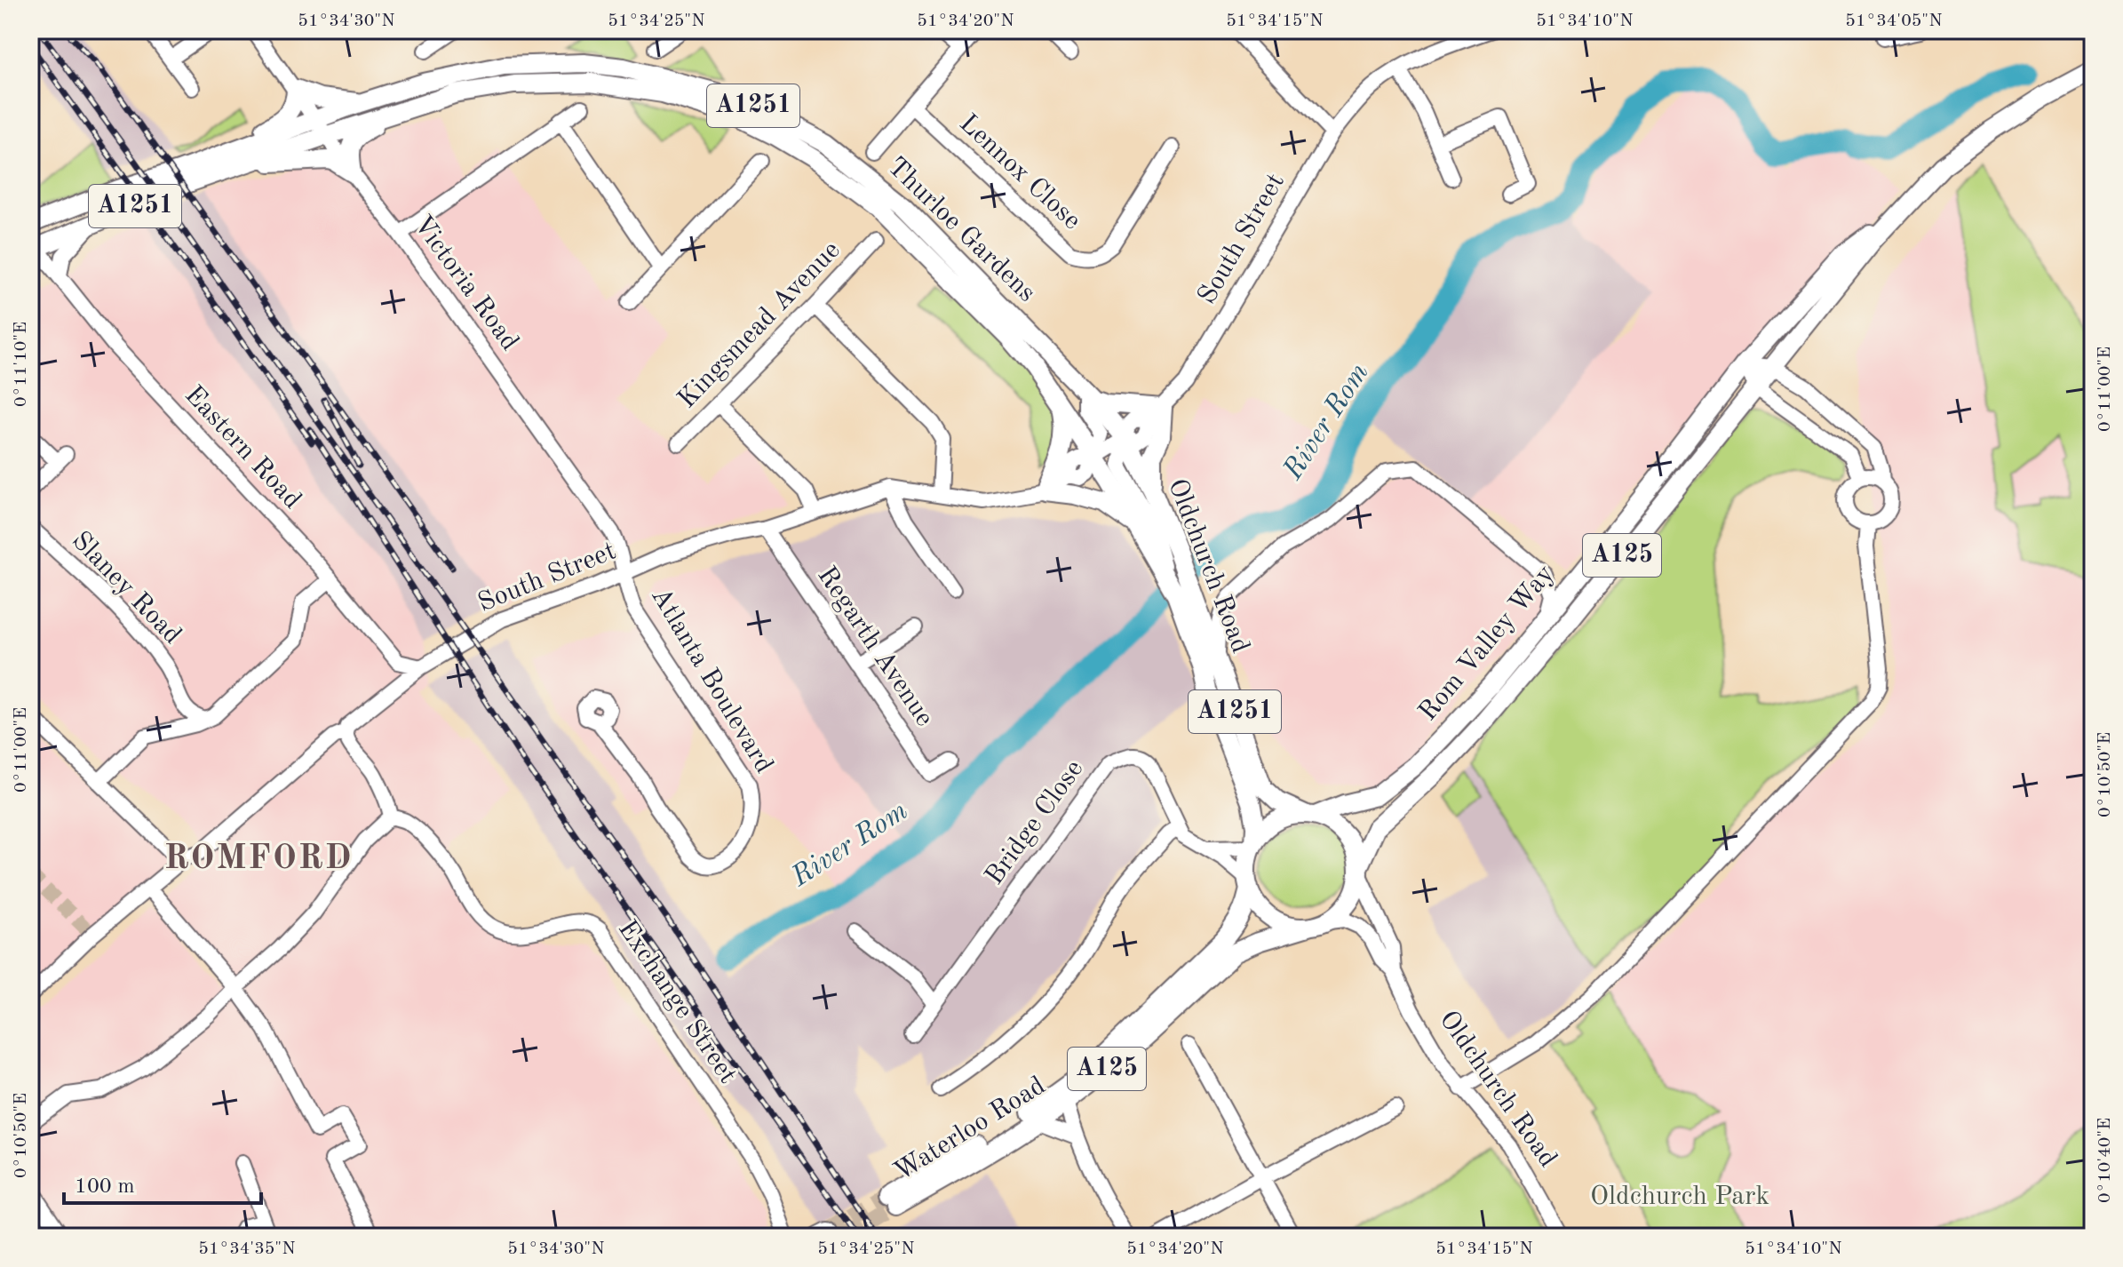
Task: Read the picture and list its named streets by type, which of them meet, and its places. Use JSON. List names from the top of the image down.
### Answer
{
  "streets": {
    "main road": [
      "A1251",
      "Thurloe Gardens",
      "A125",
      "Oldchurch Road",
      "Rom Valley Way",
      "Waterloo Road"
    ],
    "street": [
      "Lennox Close",
      "South Street",
      "Victoria Road",
      "Kingsmead Avenue",
      "Eastern Road",
      "Slaney Road",
      "Regarth Avenue",
      "Atlanta Boulevard",
      "Bridge Close",
      "Exchange Street"
    ]
  },
  "crossings": [
    ["A1251", "Thurloe Gardens"],
    ["A1251", "South Street"],
    ["A1251", "Victoria Road"],
    ["A1251", "Eastern Road"],
    ["A1251", "Oldchurch Road"],
    ["Thurloe Gardens", "South Street"],
    ["Thurloe Gardens", "Victoria Road"],
    ["Thurloe Gardens", "Oldchurch Road"],
    ["South Street", "Victoria Road"],
    ["South Street", "Eastern Road"],
    ["South Street", "Oldchurch Road"],
    ["South Street", "Regarth Avenue"],
    ["South Street", "Atlanta Boulevard"],
    ["Victoria Road", "Atlanta Boulevard"],
    ["Oldchurch Road", "Rom Valley Way"],
    ["Oldchurch Road", "Waterloo Road"],
    ["Rom Valley Way", "Waterloo Road"]
  ],
  "districts": ["ROMFORD"],
  "water": ["River Rom"],
  "parks": ["Oldchurch Park"],
  "scale_bar": "100 m",
  "coordinates": [
    "51°34'30\"N",
    "51°34'25\"N",
    "51°34'20\"N",
    "51°34'15\"N",
    "51°34'10\"N",
    "51°34'05\"N",
    "0°11'10\"E",
    "0°11'00\"E",
    "0°10'50\"E",
    "0°10'40\"E",
    "51°34'35\"N"
  ]
}
